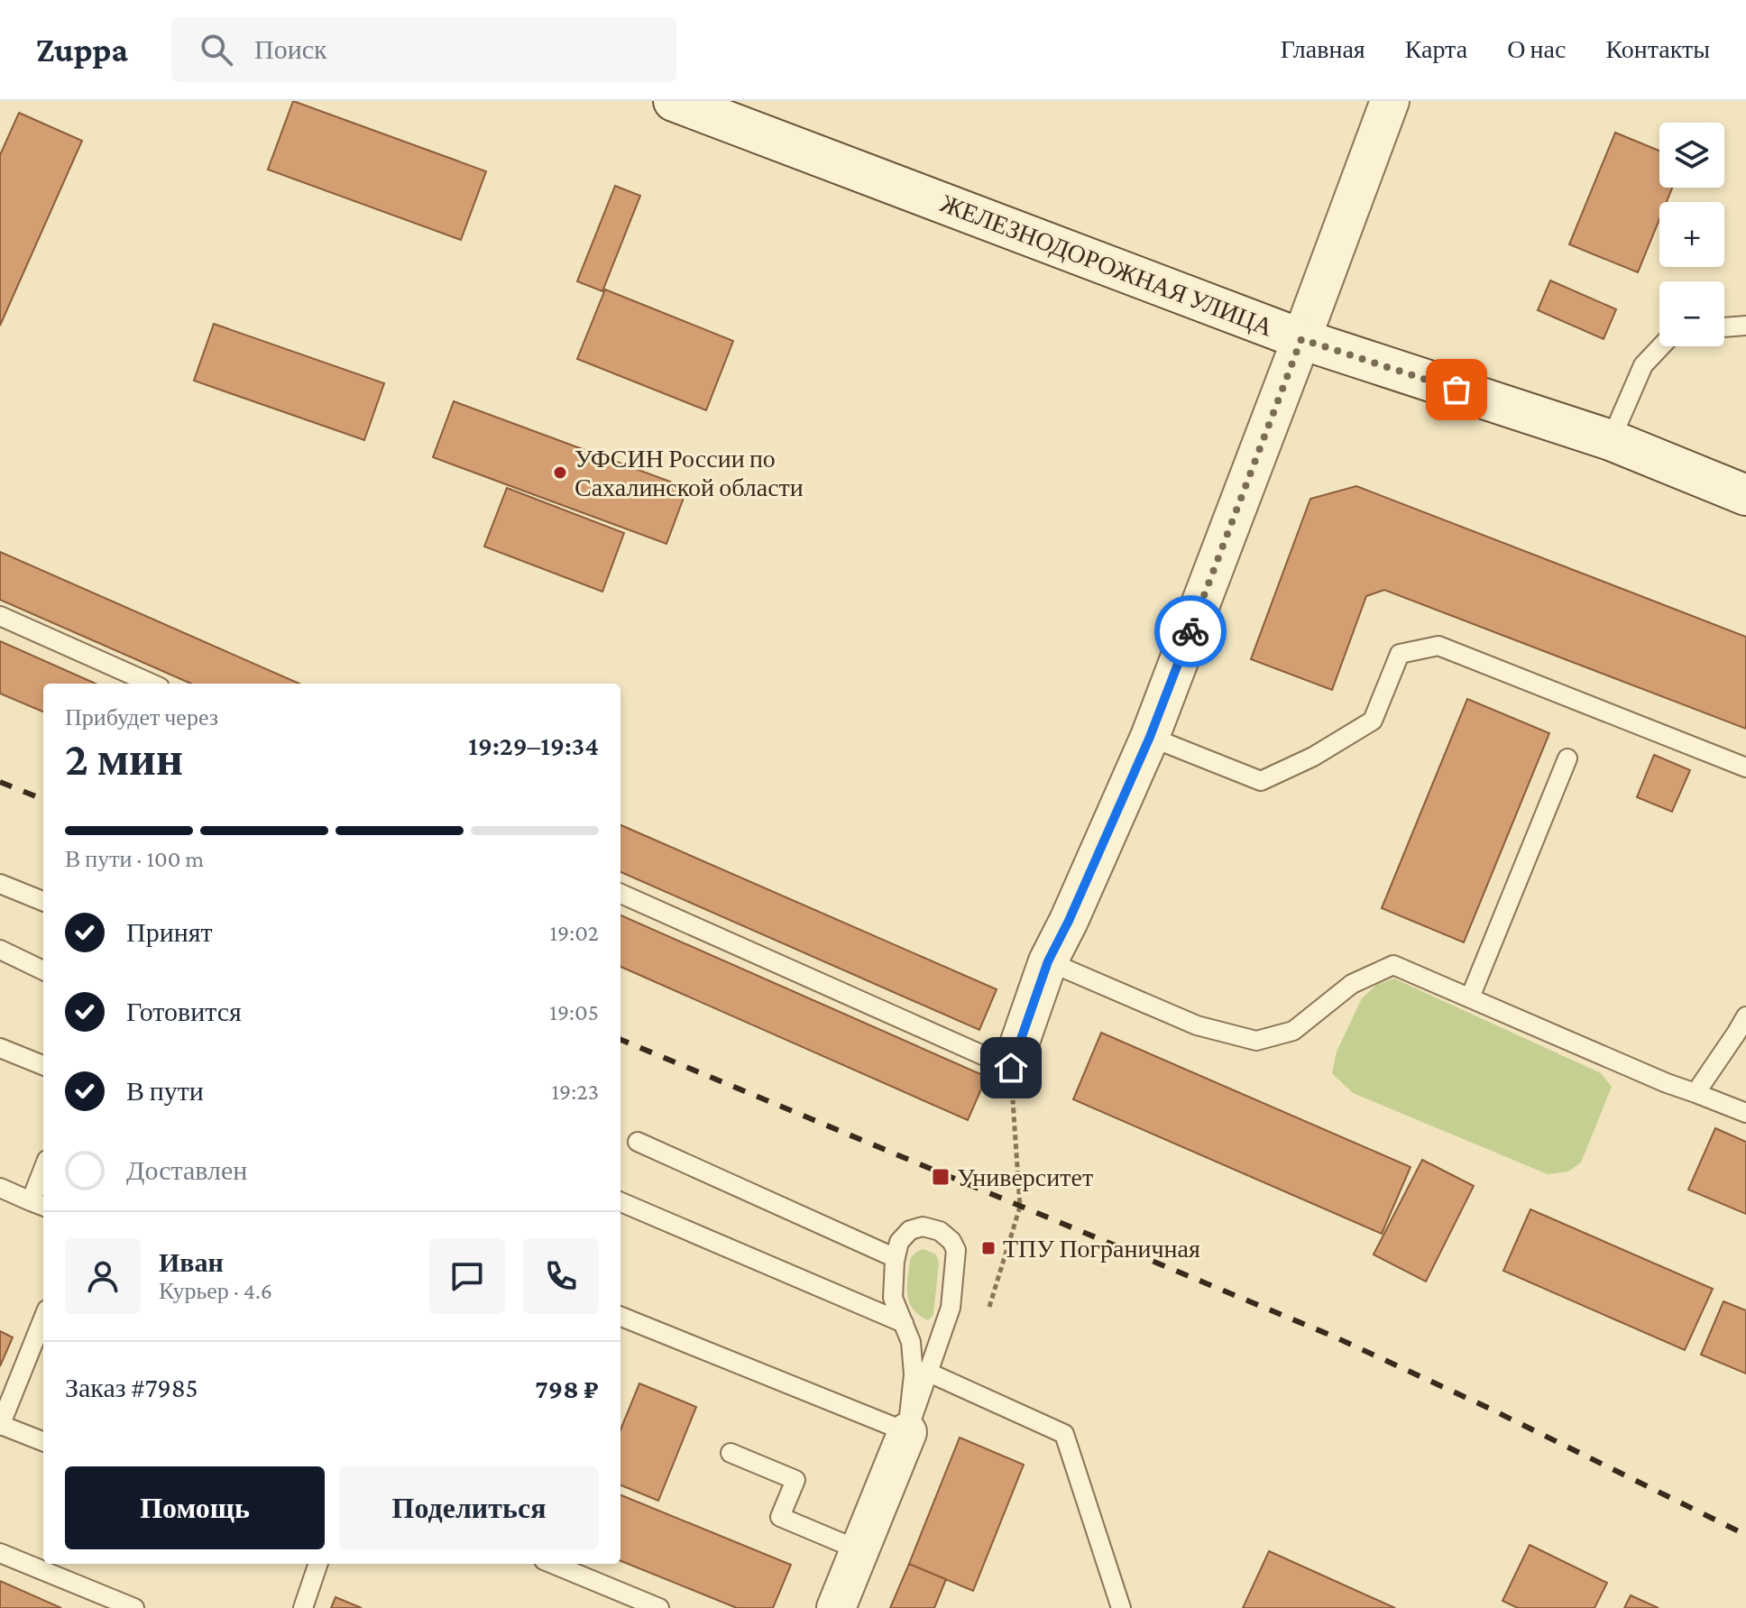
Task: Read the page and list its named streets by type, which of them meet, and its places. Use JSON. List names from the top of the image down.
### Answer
{
  "streets": {
    "main road": ["ЖЕЛЕЗНОДОРОЖНАЯ УЛИЦА"]
  },
  "places": {
    "other": ["УФСИН России по Сахалинской области"],
    "transit": ["Университет", "ТПУ Пограничная"]
  },
  "page": {
    "header": "Zuppa",
    "search": "Поиск",
    "nav": [
      "Главная",
      "Карта",
      "О нас",
      "Контакты"
    ],
    "map_buttons": ["+", "−"],
    "heading": ["2 мин", "Прибудет через", "19:29–19:34"],
    "panel": [
      "Иван",
      "Курьер · 4.6",
      "Заказ #7985",
      "798 ₽"
    ],
    "bar": "В пути · 100 m",
    "list": [
      ["Принят", "19:02"],
      ["Готовится", "19:05"],
      ["В пути", "19:23"],
      "Доставлен"
    ],
    "buttons": ["Помощь", "Поделиться"]
  }
}
